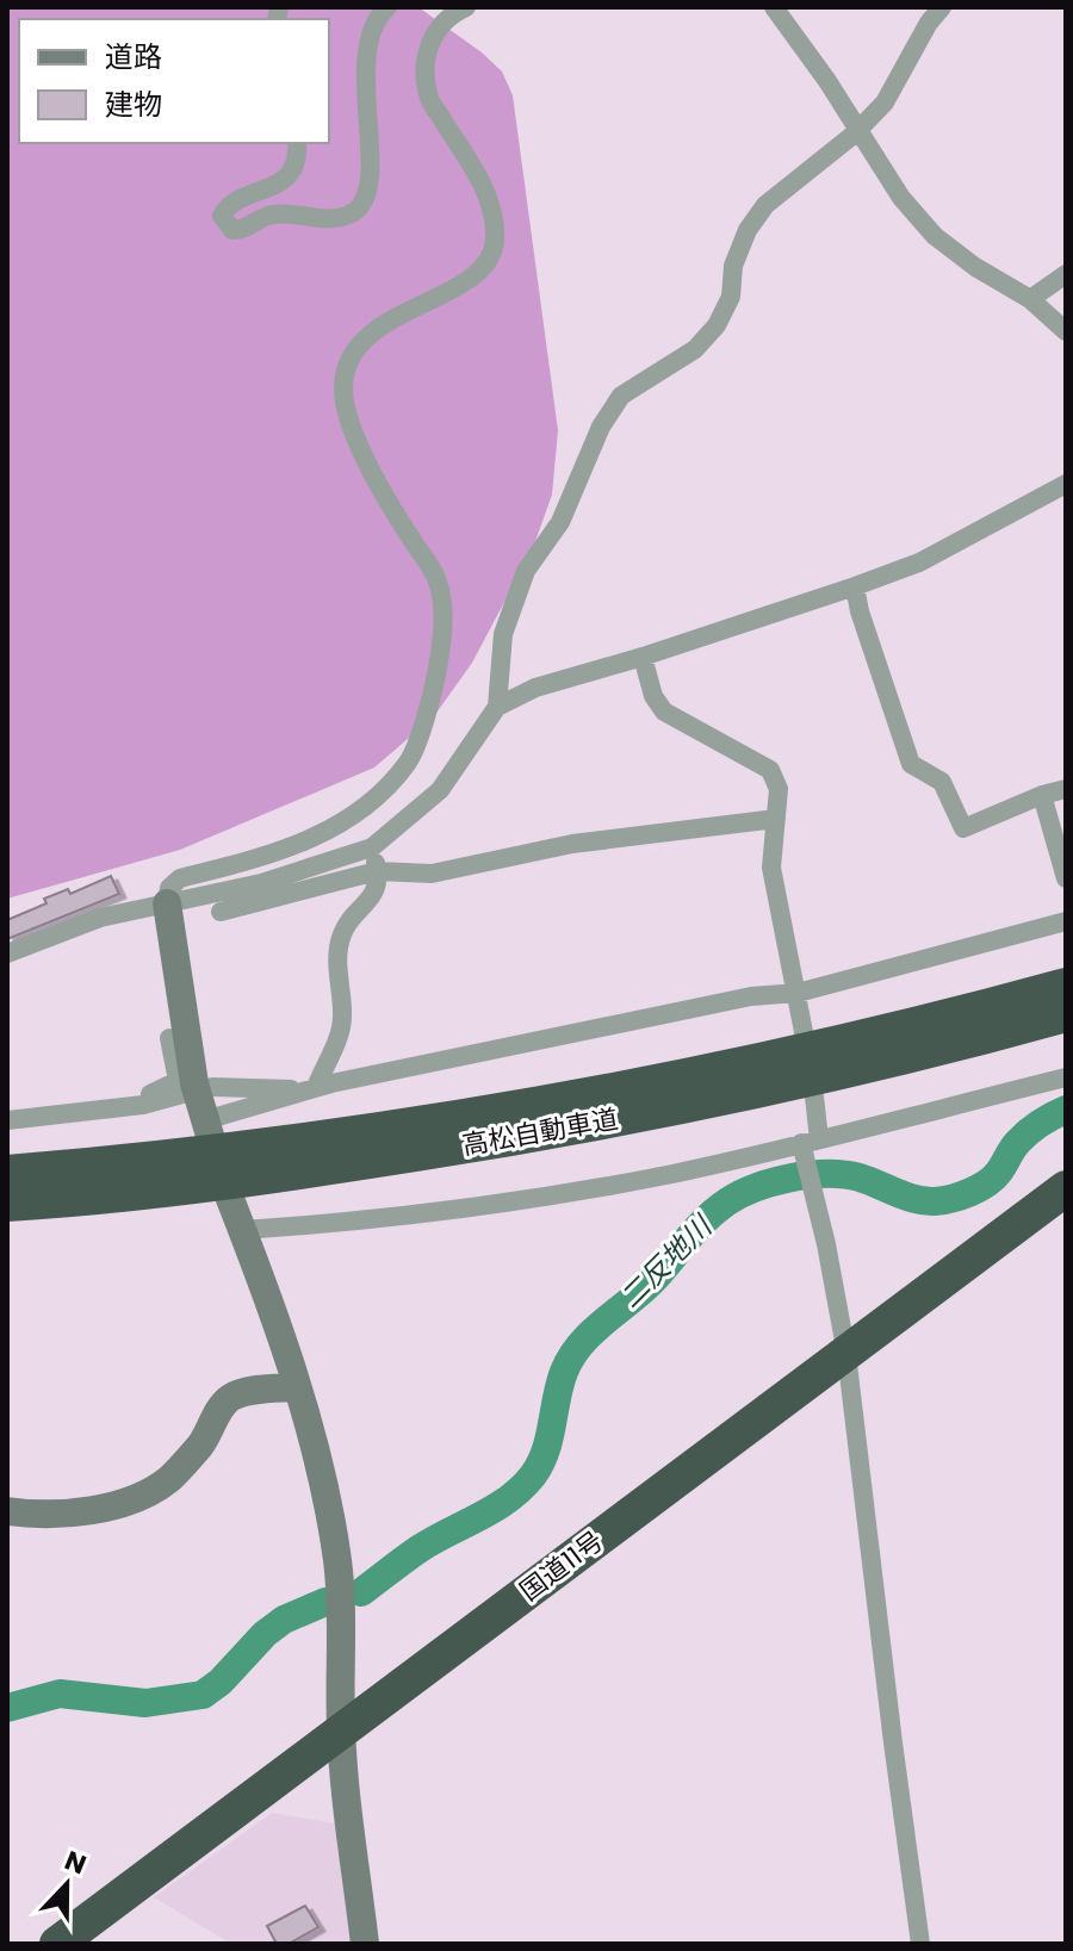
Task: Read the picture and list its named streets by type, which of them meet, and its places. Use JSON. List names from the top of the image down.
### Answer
{
  "streets": {
    "highway": ["高松自動車道", "国道11号"]
  },
  "water": ["二反地川"],
  "legend": ["道路", "建物"],
  "north": "top"
}
